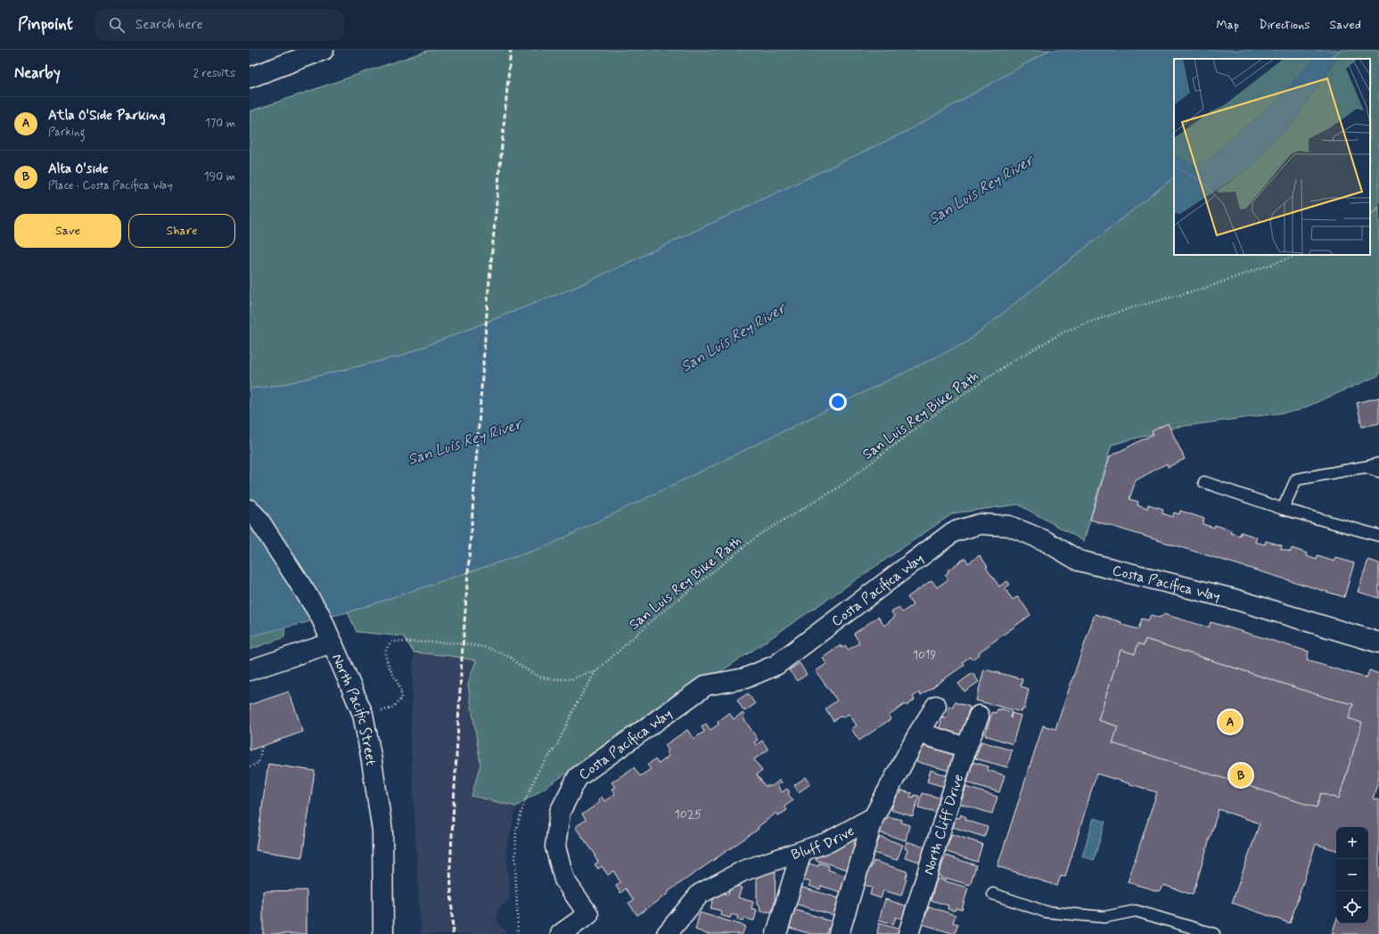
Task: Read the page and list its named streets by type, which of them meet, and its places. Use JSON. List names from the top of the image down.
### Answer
{
  "streets": {
    "street": [
      "Costa Pacifica Way",
      "North Pacific Street",
      "North Cliff Drive",
      "Bluff Drive"
    ],
    "path": ["San Luis Rey Bike Path"]
  },
  "water": ["San Luis Rey River"],
  "house_numbers": ["1019", "1025"],
  "page": {
    "header": "Pinpoint",
    "search": "Search here",
    "nav": ["Map", "Directions", "Saved"],
    "heading": ["Nearby", "2 results"],
    "list": [
      {
        "mark": "A",
        "name": "Atla O'Side Parking",
        "note": "Parking",
        "value": "170 m"
      },
      {
        "mark": "B",
        "name": "Alta O'side",
        "note": "Place · Costa Pacifica Way",
        "value": "190 m"
      }
    ],
    "buttons": ["Save", "Share"],
    "pins": ["A", "B"],
    "map_buttons": ["+", "−"]
  }
}
